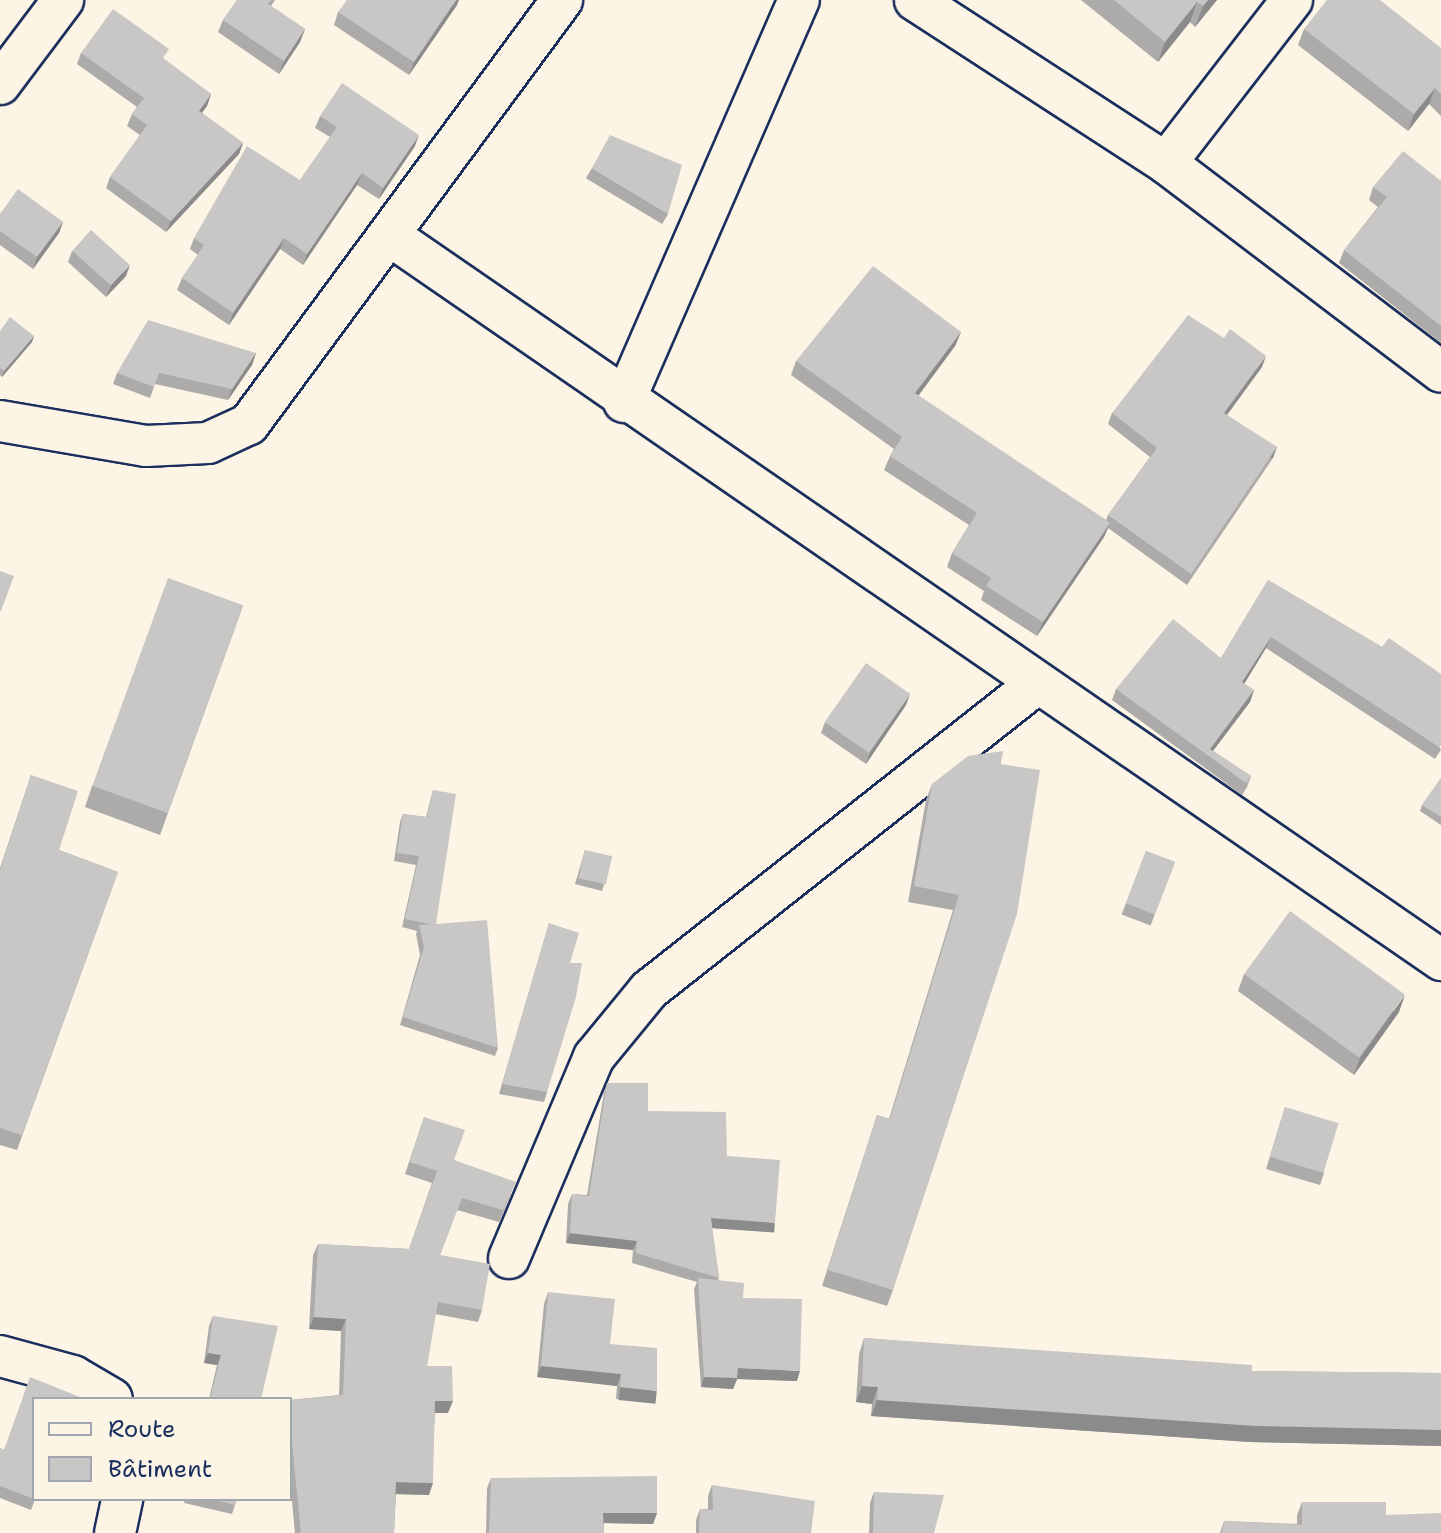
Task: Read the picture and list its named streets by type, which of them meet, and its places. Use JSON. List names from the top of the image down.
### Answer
{
  "legend": ["Route", "Bâtiment"]
}
